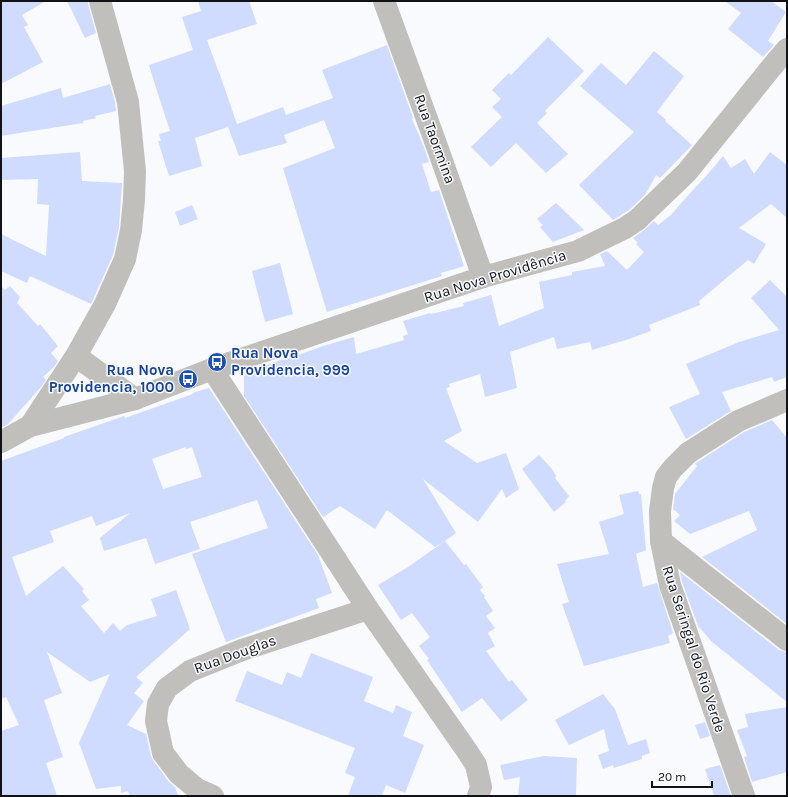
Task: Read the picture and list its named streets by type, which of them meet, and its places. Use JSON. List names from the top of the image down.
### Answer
{
  "streets": {
    "street": [
      "Rua Taormina",
      "Rua Nova Providência",
      "Rua Seringal do Rio Verde",
      "Rua Douglas"
    ]
  },
  "crossings": [
    ["Rua Taormina", "Rua Nova Providência"]
  ],
  "places": {
    "bus stop": ["Rua Nova Providencia, 999", "Rua Nova Providencia, 1000"]
  },
  "scale_bar": "20 m"
}
